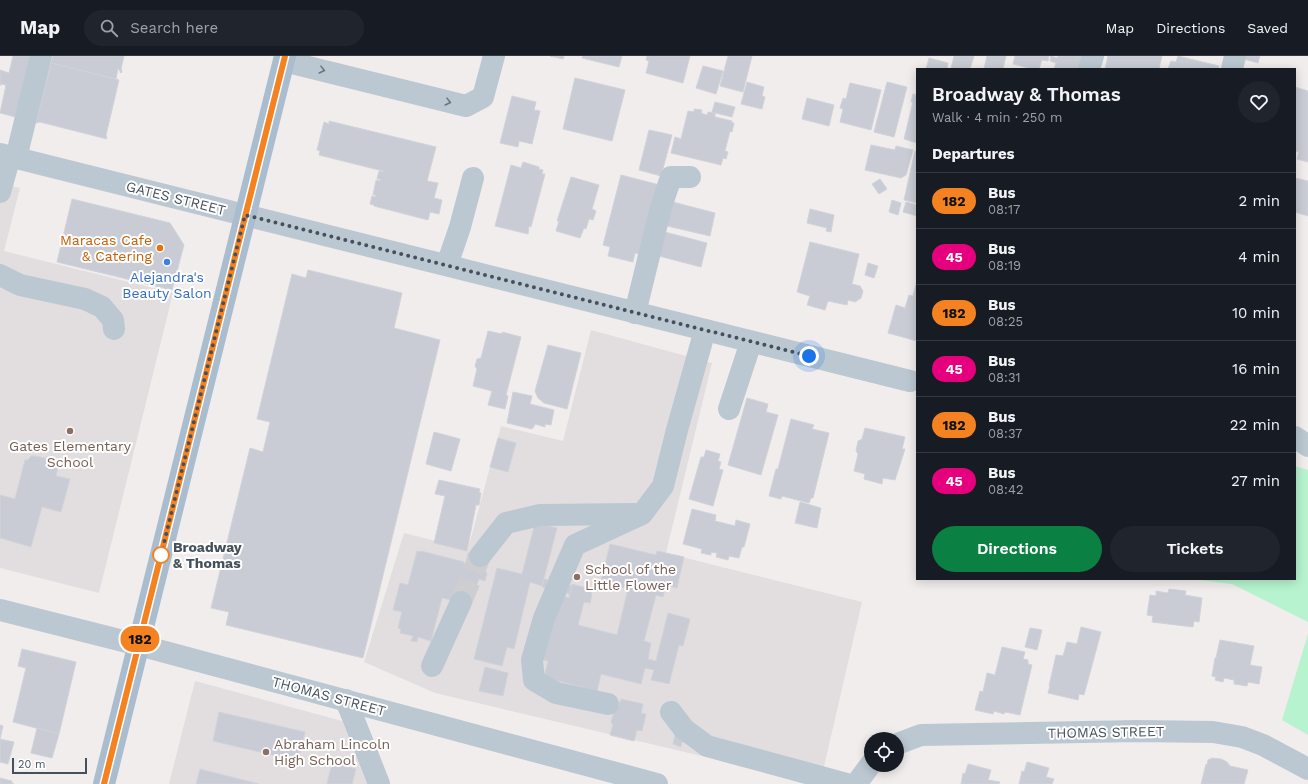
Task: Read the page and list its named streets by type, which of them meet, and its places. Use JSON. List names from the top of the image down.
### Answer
{
  "streets": {
    "street": ["GATES STREET", "THOMAS STREET"]
  },
  "places": [
    "Maracas Cafe & Catering",
    "Alejandra's Beauty Salon",
    "Gates Elementary School",
    "Broadway & Thomas",
    "School of the Little Flower",
    "Abraham Lincoln High School"
  ],
  "lines": ["bus line 182"],
  "scale_bar": "20 m",
  "page": {
    "header": "Map",
    "search": "Search here",
    "nav": ["Map", "Directions", "Saved"],
    "on_map": "182",
    "heading": [
      ["Broadway & Thomas", "Walk · 4 min · 250 m"],
      "Departures"
    ],
    "list": [
      {
        "mark": "182",
        "name": "Bus",
        "note": "08:17",
        "value": "2 min"
      },
      {
        "mark": "45",
        "name": "Bus",
        "note": "08:19",
        "value": "4 min"
      },
      {
        "mark": "182",
        "name": "Bus",
        "note": "08:25",
        "value": "10 min"
      },
      {
        "mark": "45",
        "name": "Bus",
        "note": "08:31",
        "value": "16 min"
      },
      {
        "mark": "182",
        "name": "Bus",
        "note": "08:37",
        "value": "22 min"
      },
      {
        "mark": "45",
        "name": "Bus",
        "note": "08:42",
        "value": "27 min"
      }
    ],
    "buttons": ["Directions", "Tickets"],
    "scale": "20 m"
  }
}
